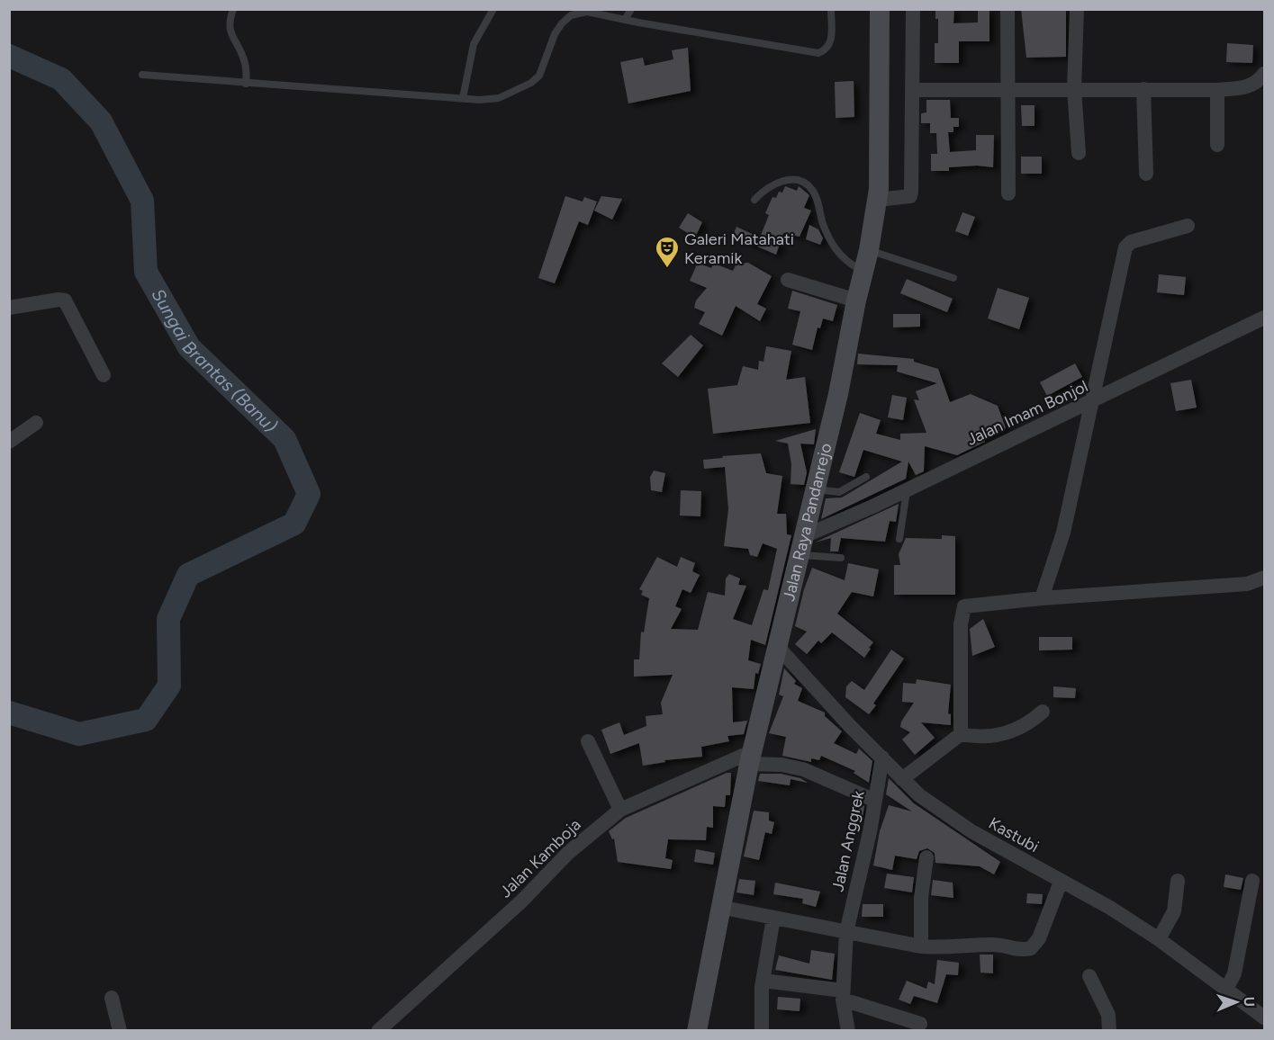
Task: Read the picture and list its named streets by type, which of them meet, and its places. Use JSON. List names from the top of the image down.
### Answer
{
  "streets": {
    "main road": ["Jalan Raya Pandanrejo"],
    "street": [
      "Jalan Imam Bonjol",
      "Kastubi",
      "Jalan Anggrek",
      "Jalan Kamboja"
    ]
  },
  "crossings": [
    ["Jalan Imam Bonjol", "Jalan Raya Pandanrejo"],
    ["Jalan Raya Pandanrejo", "Kastubi"],
    ["Jalan Raya Pandanrejo", "Jalan Kamboja"],
    ["Kastubi", "Jalan Anggrek"]
  ],
  "water": ["Sungai Brantas (Banu)"],
  "places": {
    "theatre": ["Galeri Matahati Keramik"]
  },
  "north": "right"
}
